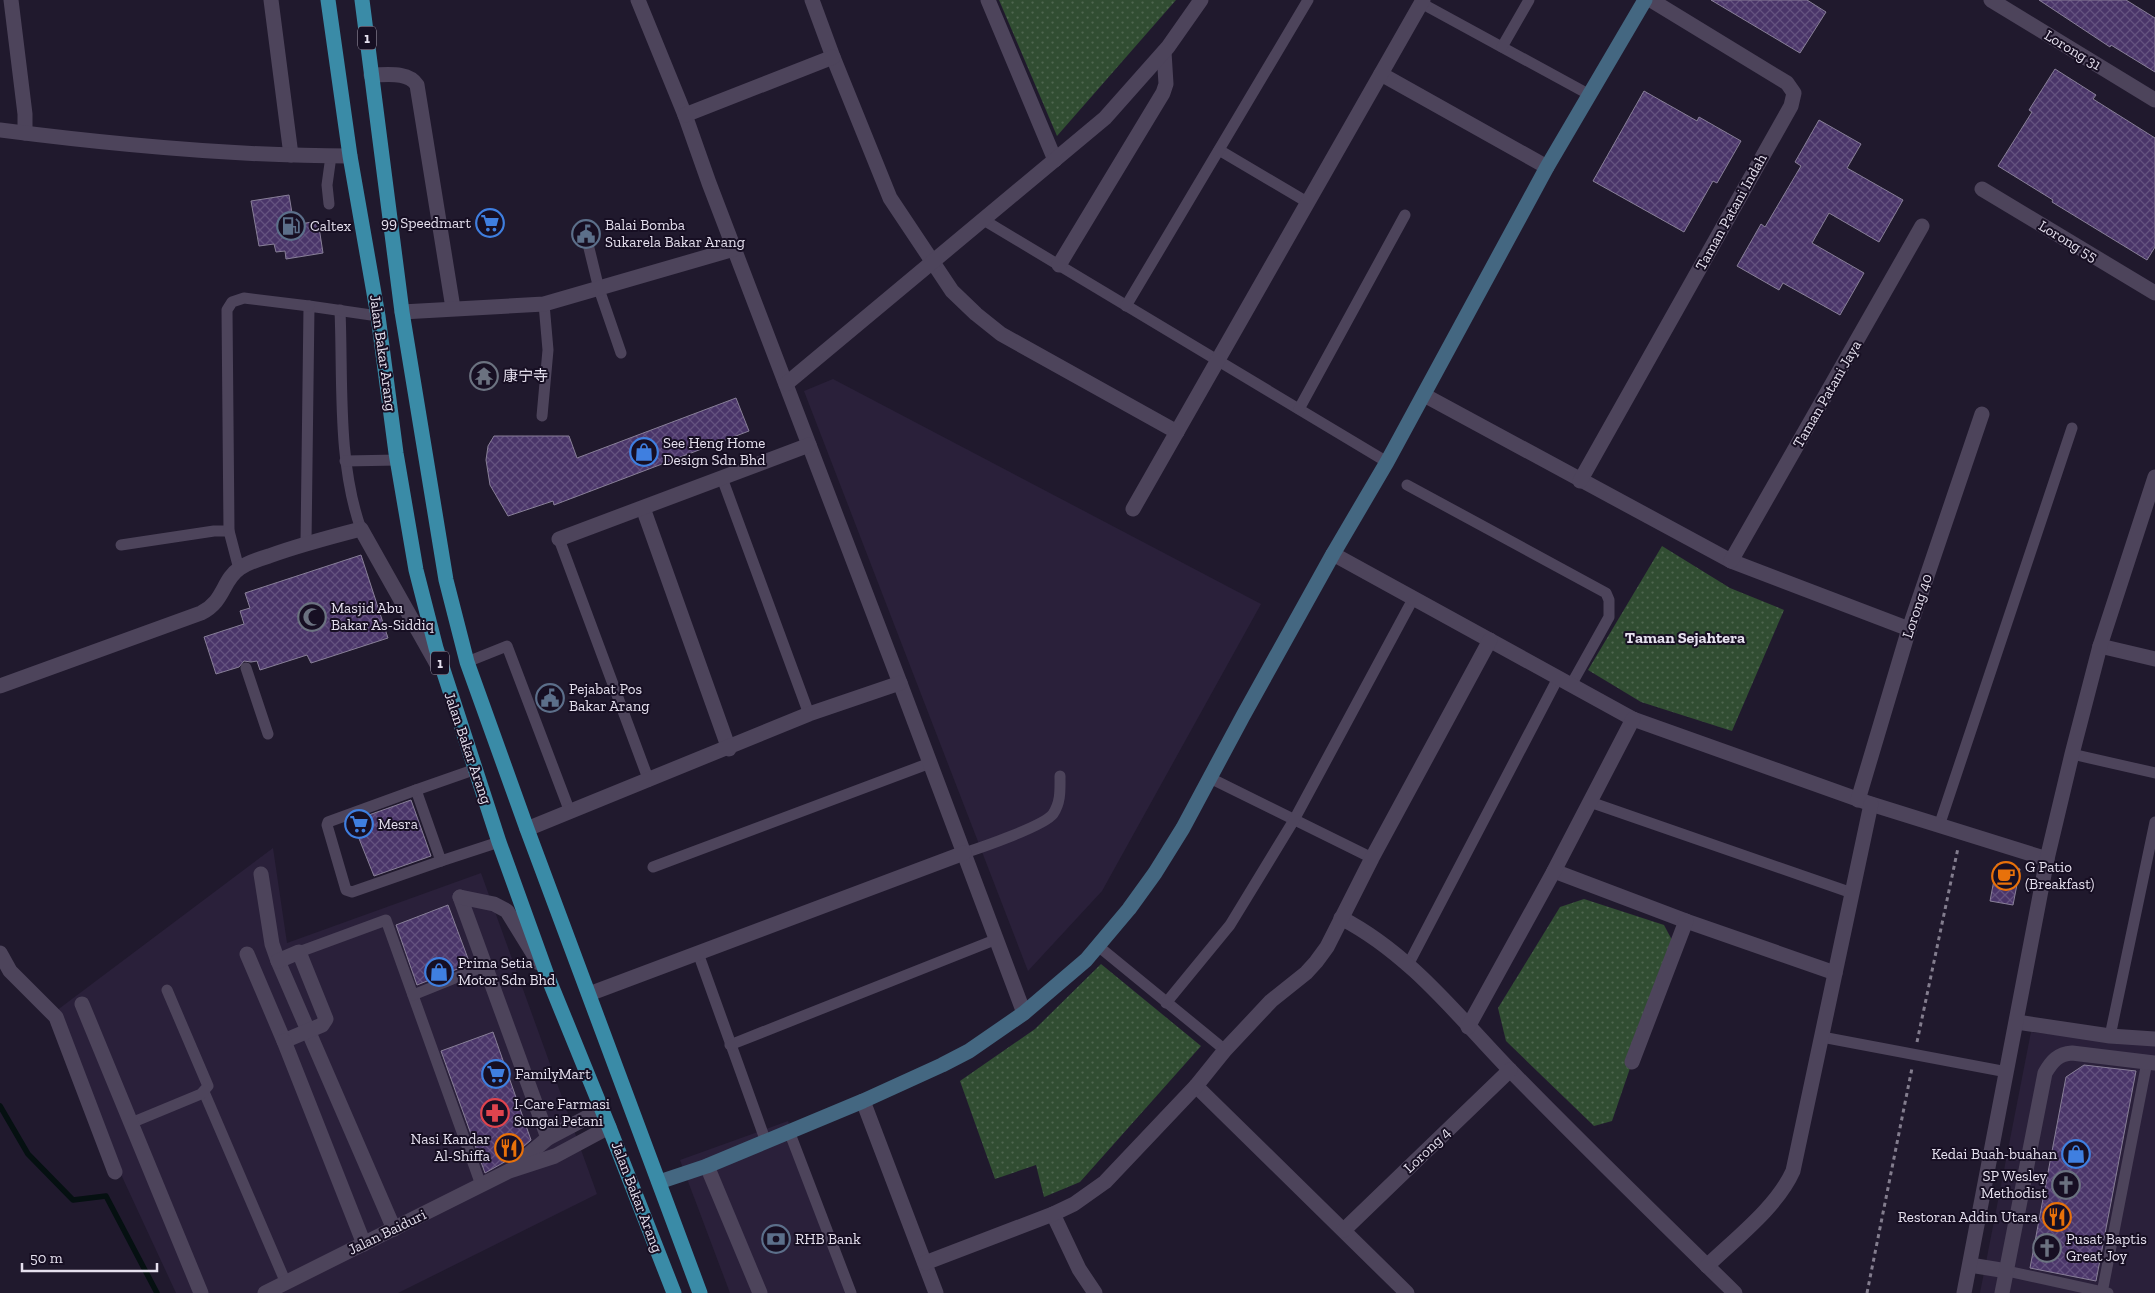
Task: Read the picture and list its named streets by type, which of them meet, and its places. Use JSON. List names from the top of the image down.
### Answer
{
  "streets": {
    "main road": ["1", "Jalan Bakar Arang"],
    "street": [
      "Lorong 31",
      "Taman Patani Indah",
      "Lorong 55",
      "Taman Patani Jaya",
      "Lorong 40",
      "Lorong 4",
      "Jalan Baiduri"
    ]
  },
  "crossings": [
    ["Jalan Bakar Arang", "Jalan Baiduri"]
  ],
  "districts": ["Taman Sejahtera"],
  "places": {
    "supermarket": ["99 Speedmart", "Mesra", "FamilyMart"],
    "fuel station": ["Caltex"],
    "public building": ["Balai Bomba Sukarela Bakar Arang", "Pejabat Pos Bakar Arang"],
    "temple": ["康宁寺"],
    "shop": ["See Heng Home Design Sdn Bhd", "Prima Setia Motor Sdn Bhd", "Kedai Buah-buahan"],
    "mosque": ["Masjid Abu Bakar As-Siddiq"],
    "cafe": ["G Patio (Breakfast)"],
    "pharmacy": ["I-Care Farmasi Sungai Petani"],
    "restaurant": ["Nasi Kandar Al-Shiffa", "Restoran Addin Utara"],
    "church": ["SP Wesley Methodist", "Pusat Baptis Great Joy"],
    "bank": ["RHB Bank"]
  },
  "scale_bar": "50 m"
}
